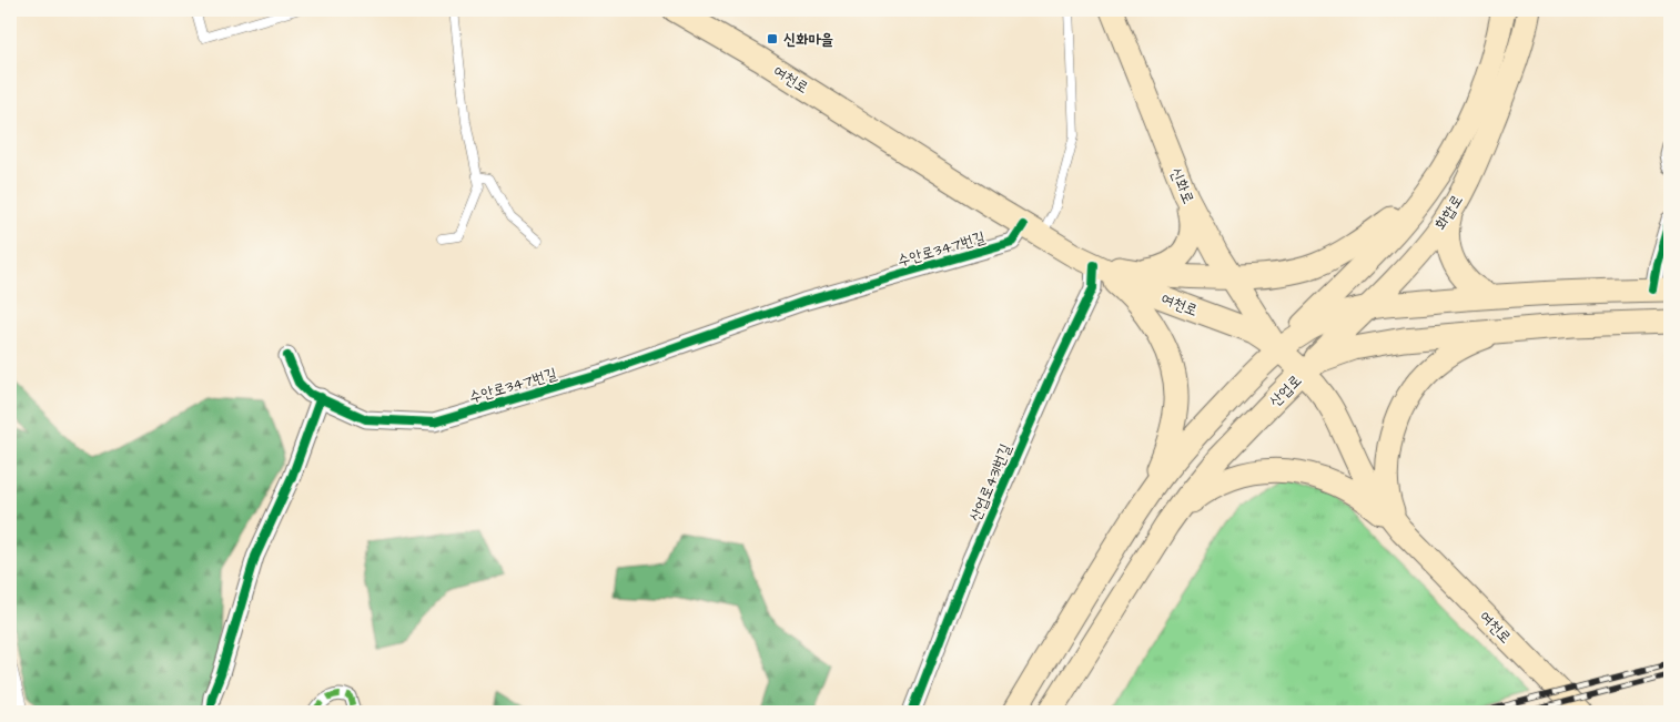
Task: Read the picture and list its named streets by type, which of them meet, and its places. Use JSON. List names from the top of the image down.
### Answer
{
  "streets": {
    "main road": [
      "여천로",
      "신화로",
      "화합로",
      "산업로"
    ],
    "street": ["수안로347번길", "산업로431번길"]
  },
  "crossings": [
    ["여천로", "신화로"],
    ["여천로", "화합로"],
    ["여천로", "수안로347번길"],
    ["여천로", "산업로"],
    ["여천로", "산업로431번길"],
    ["신화로", "화합로"],
    ["화합로", "산업로"]
  ],
  "places": {
    "transit": ["신화마을"]
  }
}
